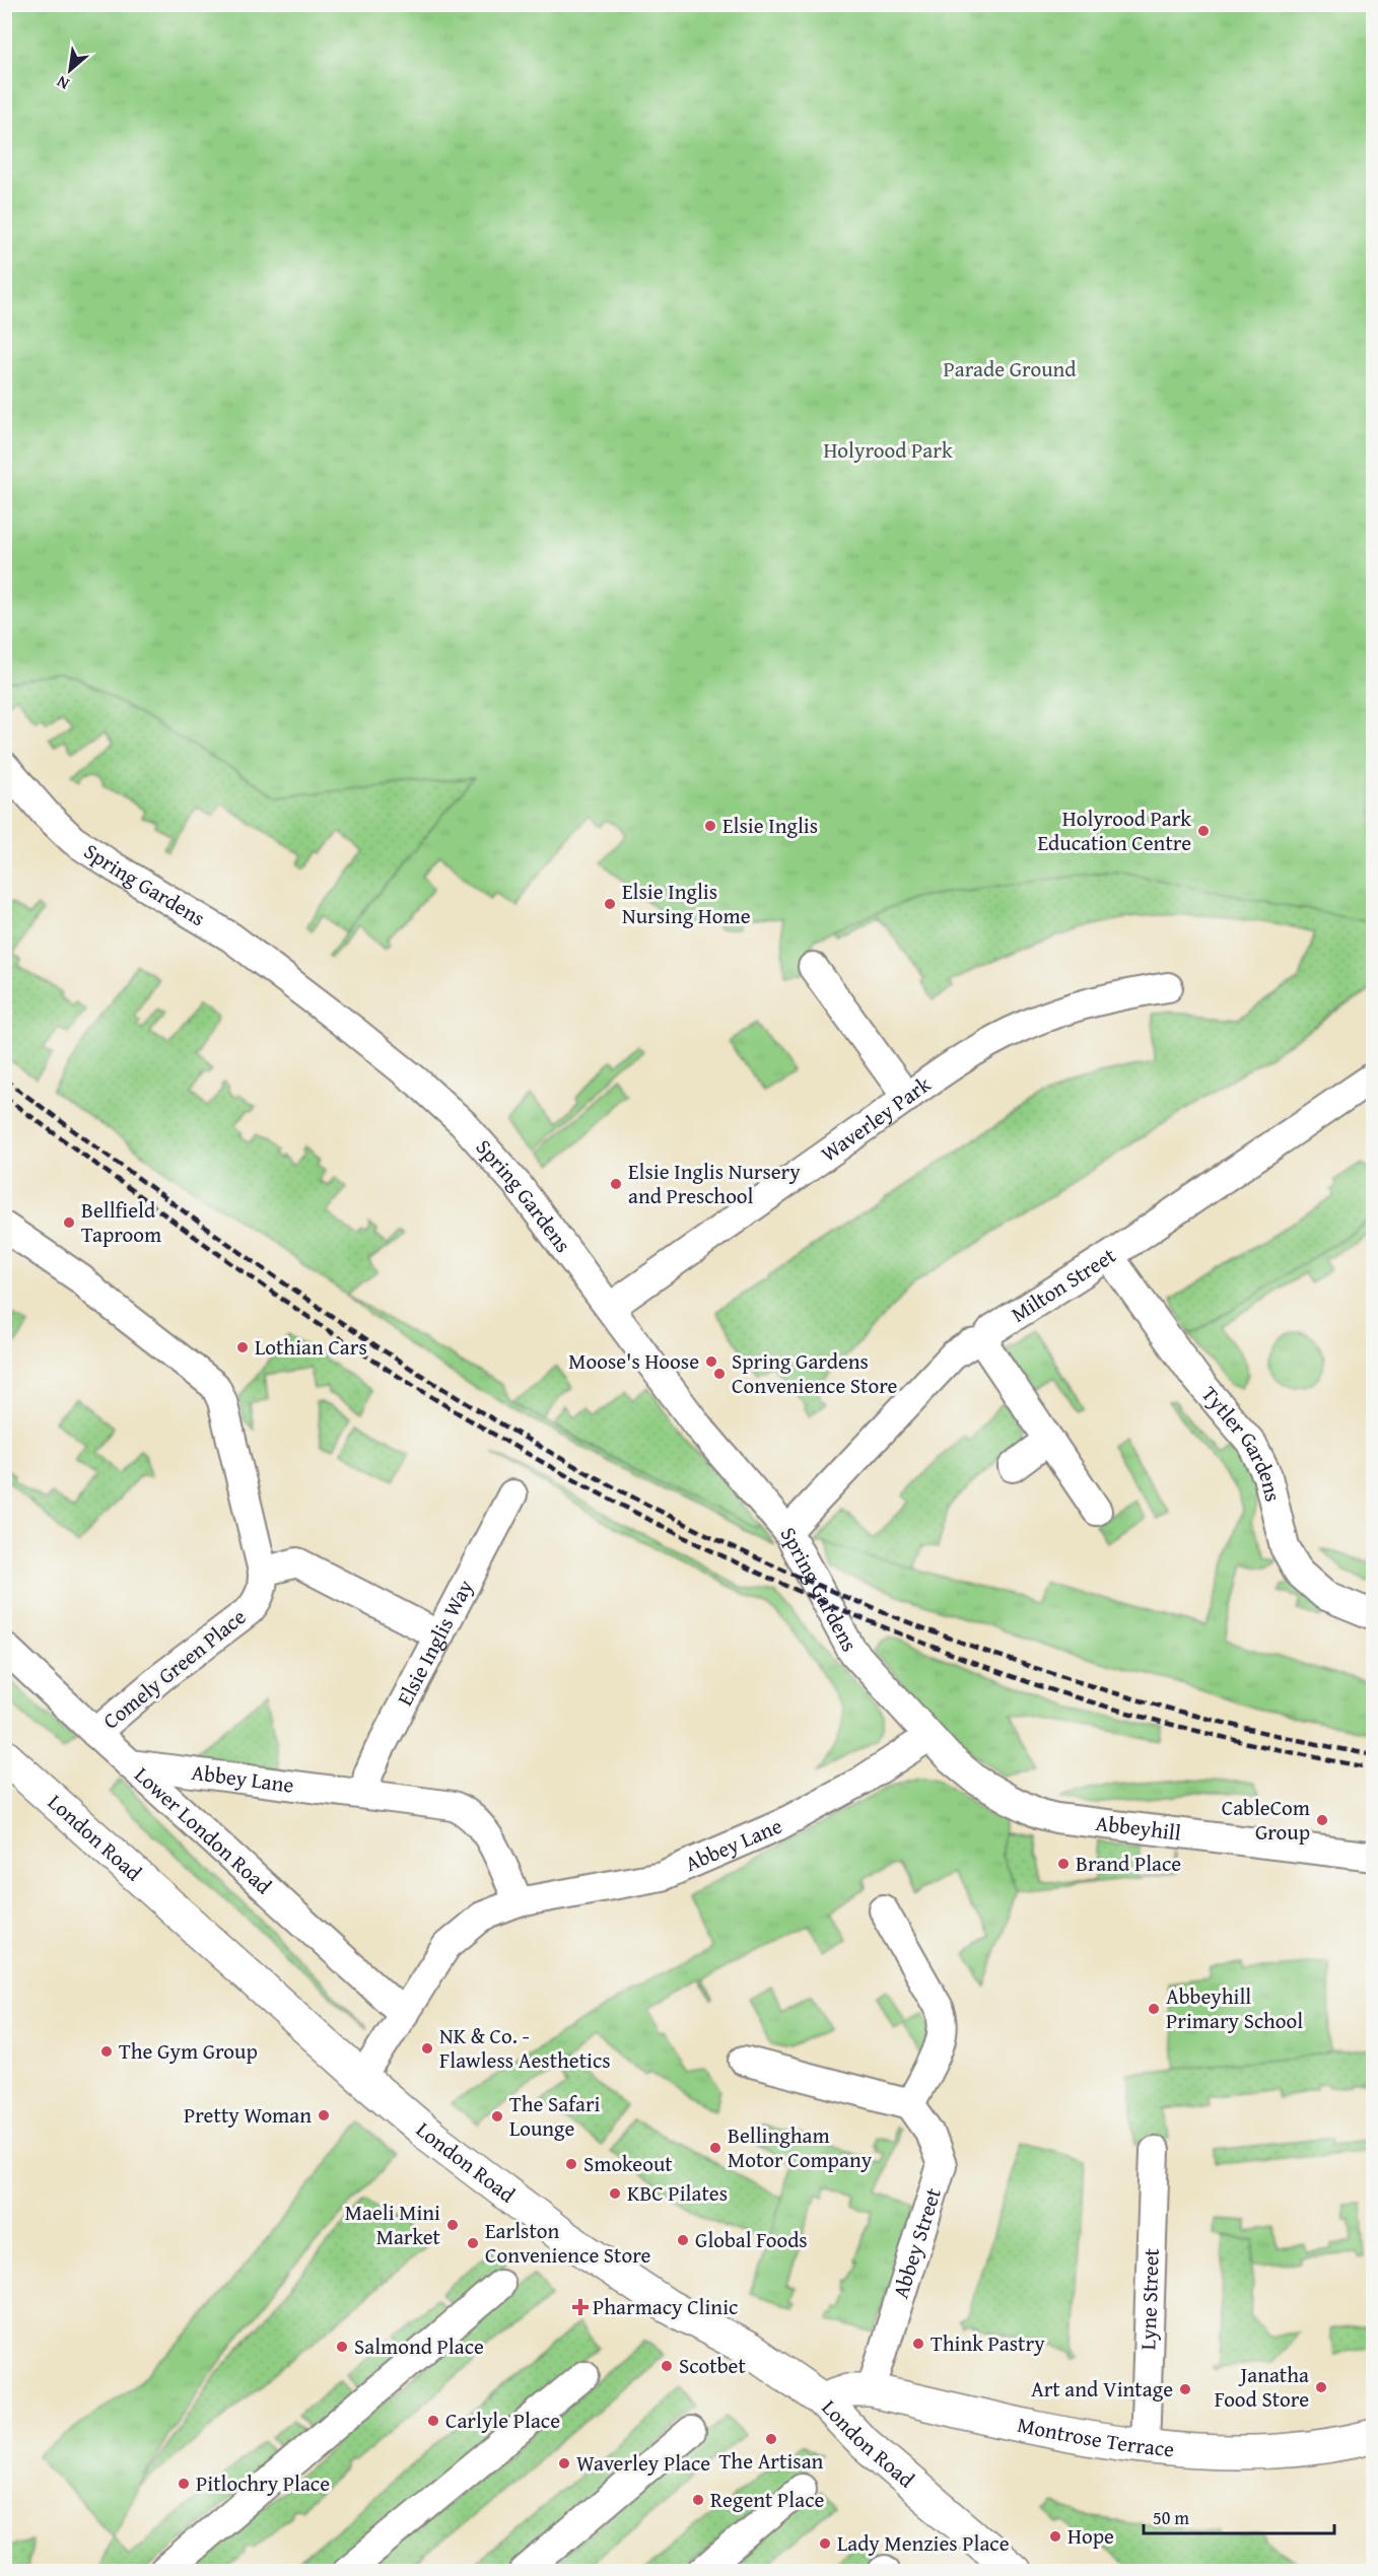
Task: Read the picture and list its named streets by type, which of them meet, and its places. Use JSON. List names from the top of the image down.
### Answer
{
  "streets": {
    "main road": ["London Road", "Montrose Terrace"],
    "street": [
      "Spring Gardens",
      "Waverley Park",
      "Milton Street",
      "Tytler Gardens",
      "Elsie Inglis Way",
      "Comely Green Place",
      "Abbey Lane",
      "Abbeyhill",
      "Lower London Road",
      "Abbey Street",
      "Lyne Street"
    ]
  },
  "crossings": [
    ["Spring Gardens", "Waverley Park"],
    ["Spring Gardens", "Milton Street"],
    ["Spring Gardens", "Abbey Lane"],
    ["Spring Gardens", "Abbeyhill"],
    ["Milton Street", "Tytler Gardens"],
    ["Elsie Inglis Way", "Abbey Lane"],
    ["Comely Green Place", "Lower London Road"],
    ["Abbey Lane", "Abbeyhill"],
    ["Abbey Lane", "Lower London Road"],
    ["Abbey Lane", "London Road"],
    ["London Road", "Montrose Terrace"],
    ["Abbey Street", "Montrose Terrace"],
    ["Lyne Street", "Montrose Terrace"]
  ],
  "parks": ["Parade Ground", "Holyrood Park"],
  "places": {
    "other": [
      "Elsie Inglis",
      "Holyrood Park Education Centre",
      "Elsie Inglis Nursing Home",
      "Elsie Inglis Nursery and Preschool",
      "Bellfield Taproom",
      "Lothian Cars",
      "Moose's Hoose",
      "Spring Gardens Convenience Store",
      "CableCom Group",
      "Brand Place",
      "Abbeyhill Primary School",
      "NK & Co. - Flawless Aesthetics",
      "The Gym Group",
      "Pretty Woman",
      "The Safari Lounge",
      "Bellingham Motor Company",
      "Smokeout",
      "KBC Pilates",
      "Maeli Mini Market",
      "Global Foods",
      "Earlston Convenience Store",
      "Think Pastry",
      "Salmond Place",
      "Scotbet",
      "Janatha Food Store",
      "Art and Vintage",
      "Carlyle Place",
      "The Artisan",
      "Waverley Place",
      "Pitlochry Place",
      "Regent Place",
      "Hope",
      "Lady Menzies Place"
    ],
    "health": ["Pharmacy Clinic"]
  },
  "scale_bar": "50 m",
  "north": "bottom left"
}
